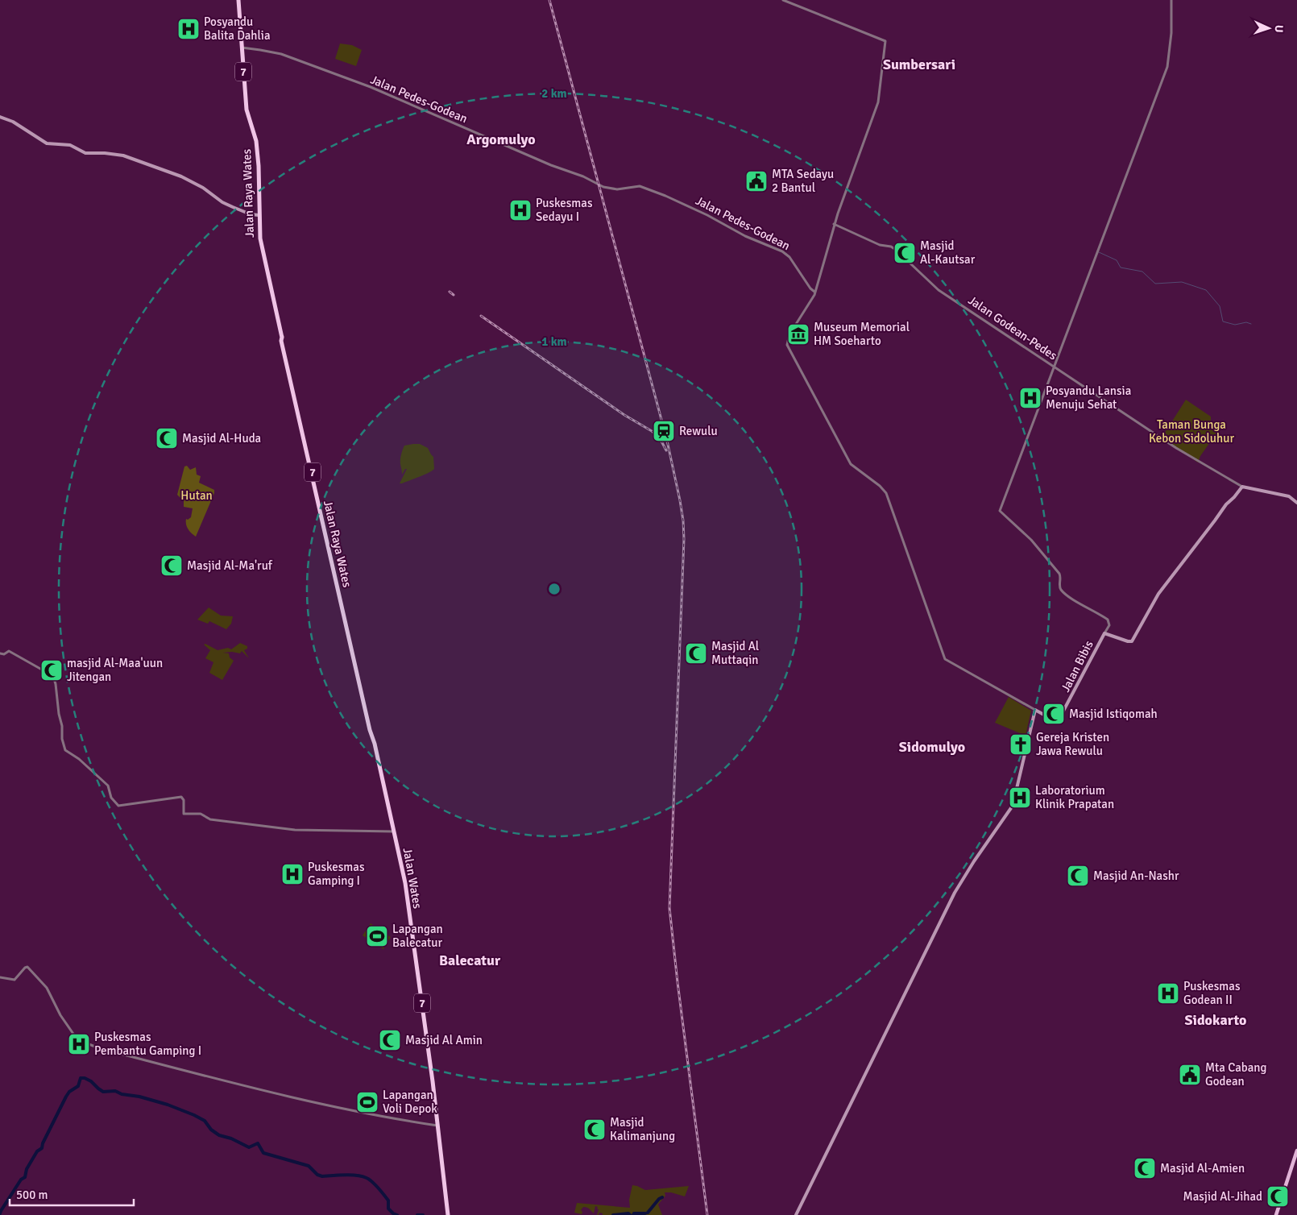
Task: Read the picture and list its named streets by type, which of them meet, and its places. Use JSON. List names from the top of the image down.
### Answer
{
  "streets": {
    "highway": ["7", "Jalan Raya Wates", "Jalan Wates"],
    "main road": ["Jalan Bibis"],
    "street": ["Jalan Pedes-Godean", "Jalan Godean-Pedes"]
  },
  "crossings": [
    ["Jalan Pedes-Godean", "Jalan Raya Wates"],
    ["Jalan Raya Wates", "Jalan Wates"],
    ["Jalan Godean-Pedes", "Jalan Bibis"]
  ],
  "districts": [
    "Sumbersari",
    "Argomulyo",
    "Sidomulyo",
    "Balecatur",
    "Sidokarto"
  ],
  "parks": ["Taman Bunga Kebon Sidoluhur", "Hutan"],
  "places": {
    "hospital": [
      "Posyandu Balita Dahlia",
      "Puskesmas Sedayu I",
      "Posyandu Lansia Menuju Sehat",
      "Laboratorium Klinik Prapatan",
      "Puskesmas Gamping I",
      "Puskesmas Godean II",
      "Puskesmas Pembantu Gamping I"
    ],
    "public building": ["MTA Sedayu 2 Bantul", "Mta Cabang Godean"],
    "mosque": [
      "Masjid Al-Kautsar",
      "Masjid Al-Huda",
      "Masjid Al-Ma'ruf",
      "Masjid Al Muttaqin",
      "masjid Al-Maa'uun Jitengan",
      "Masjid Istiqomah",
      "Masjid An-Nashr",
      "Masjid Al Amin",
      "Masjid Kalimanjung",
      "Masjid Al-Amien",
      "Masjid Al-Jihad"
    ],
    "museum": ["Museum Memorial HM Soeharto"],
    "station": ["Rewulu"],
    "church": ["Gereja Kristen Jawa Rewulu"],
    "sports": ["Lapangan Balecatur", "Lapangan Voli Depok"]
  },
  "scale_bar": "500 m",
  "north": "right",
  "rings": ["2 km", "1 km"]
}
